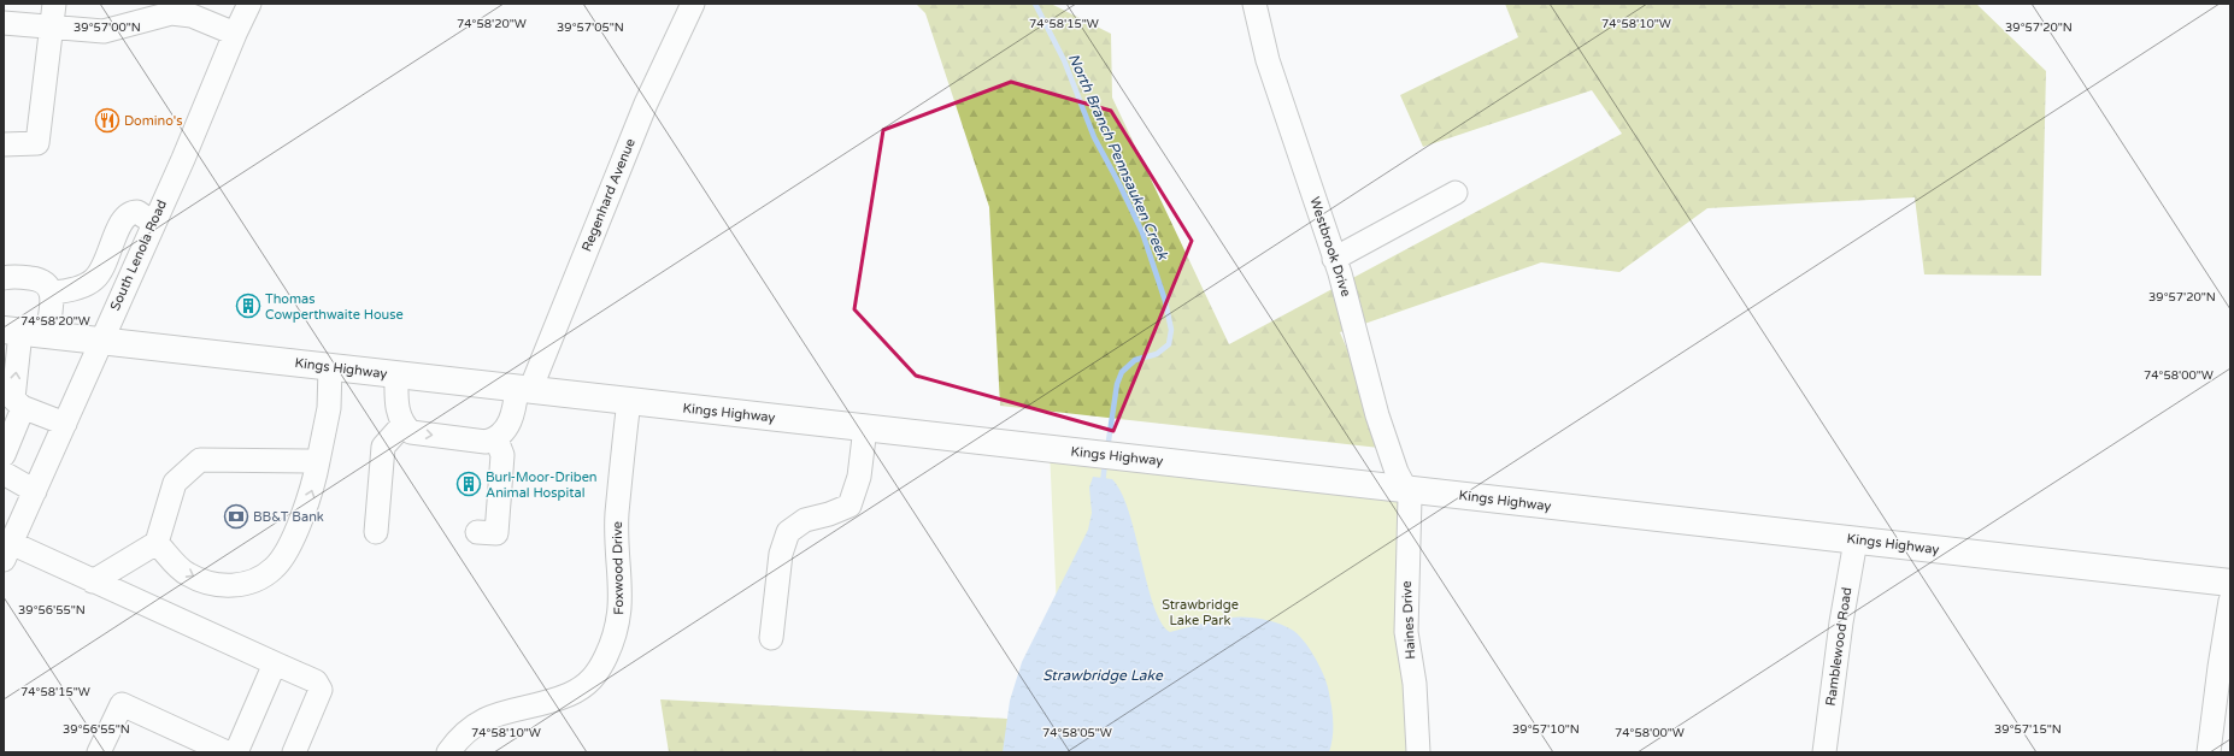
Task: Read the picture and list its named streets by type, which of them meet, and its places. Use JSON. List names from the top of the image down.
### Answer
{
  "streets": {
    "main road": ["Kings Highway"],
    "street": [
      "Regenhard Avenue",
      "Westbrook Drive",
      "South Lenola Road",
      "Foxwood Drive",
      "Haines Drive",
      "Ramblewood Road"
    ]
  },
  "crossings": [
    ["Regenhard Avenue", "Kings Highway"],
    ["Westbrook Drive", "Kings Highway"],
    ["Westbrook Drive", "Haines Drive"],
    ["South Lenola Road", "Kings Highway"],
    ["Kings Highway", "Foxwood Drive"],
    ["Kings Highway", "Haines Drive"],
    ["Kings Highway", "Ramblewood Road"]
  ],
  "water": ["North Branch Pennsauken Creek", "Strawbridge Lake"],
  "parks": ["Strawbridge Lake Park"],
  "places": {
    "restaurant": ["Domino's"],
    "building": ["Thomas Cowperthwaite House", "Burl-Moor-Driben Animal Hospital"],
    "bank": ["BB&T Bank"]
  },
  "coordinates": [
    "74°58'15\"W",
    "74°58'10\"W",
    "74°58'20\"W",
    "39°57'00\"N",
    "39°57'05\"N",
    "39°57'20\"N",
    "74°58'00\"W",
    "39°56'55\"N",
    "39°57'10\"N",
    "39°57'15\"N",
    "74°58'05\"W"
  ]
}
